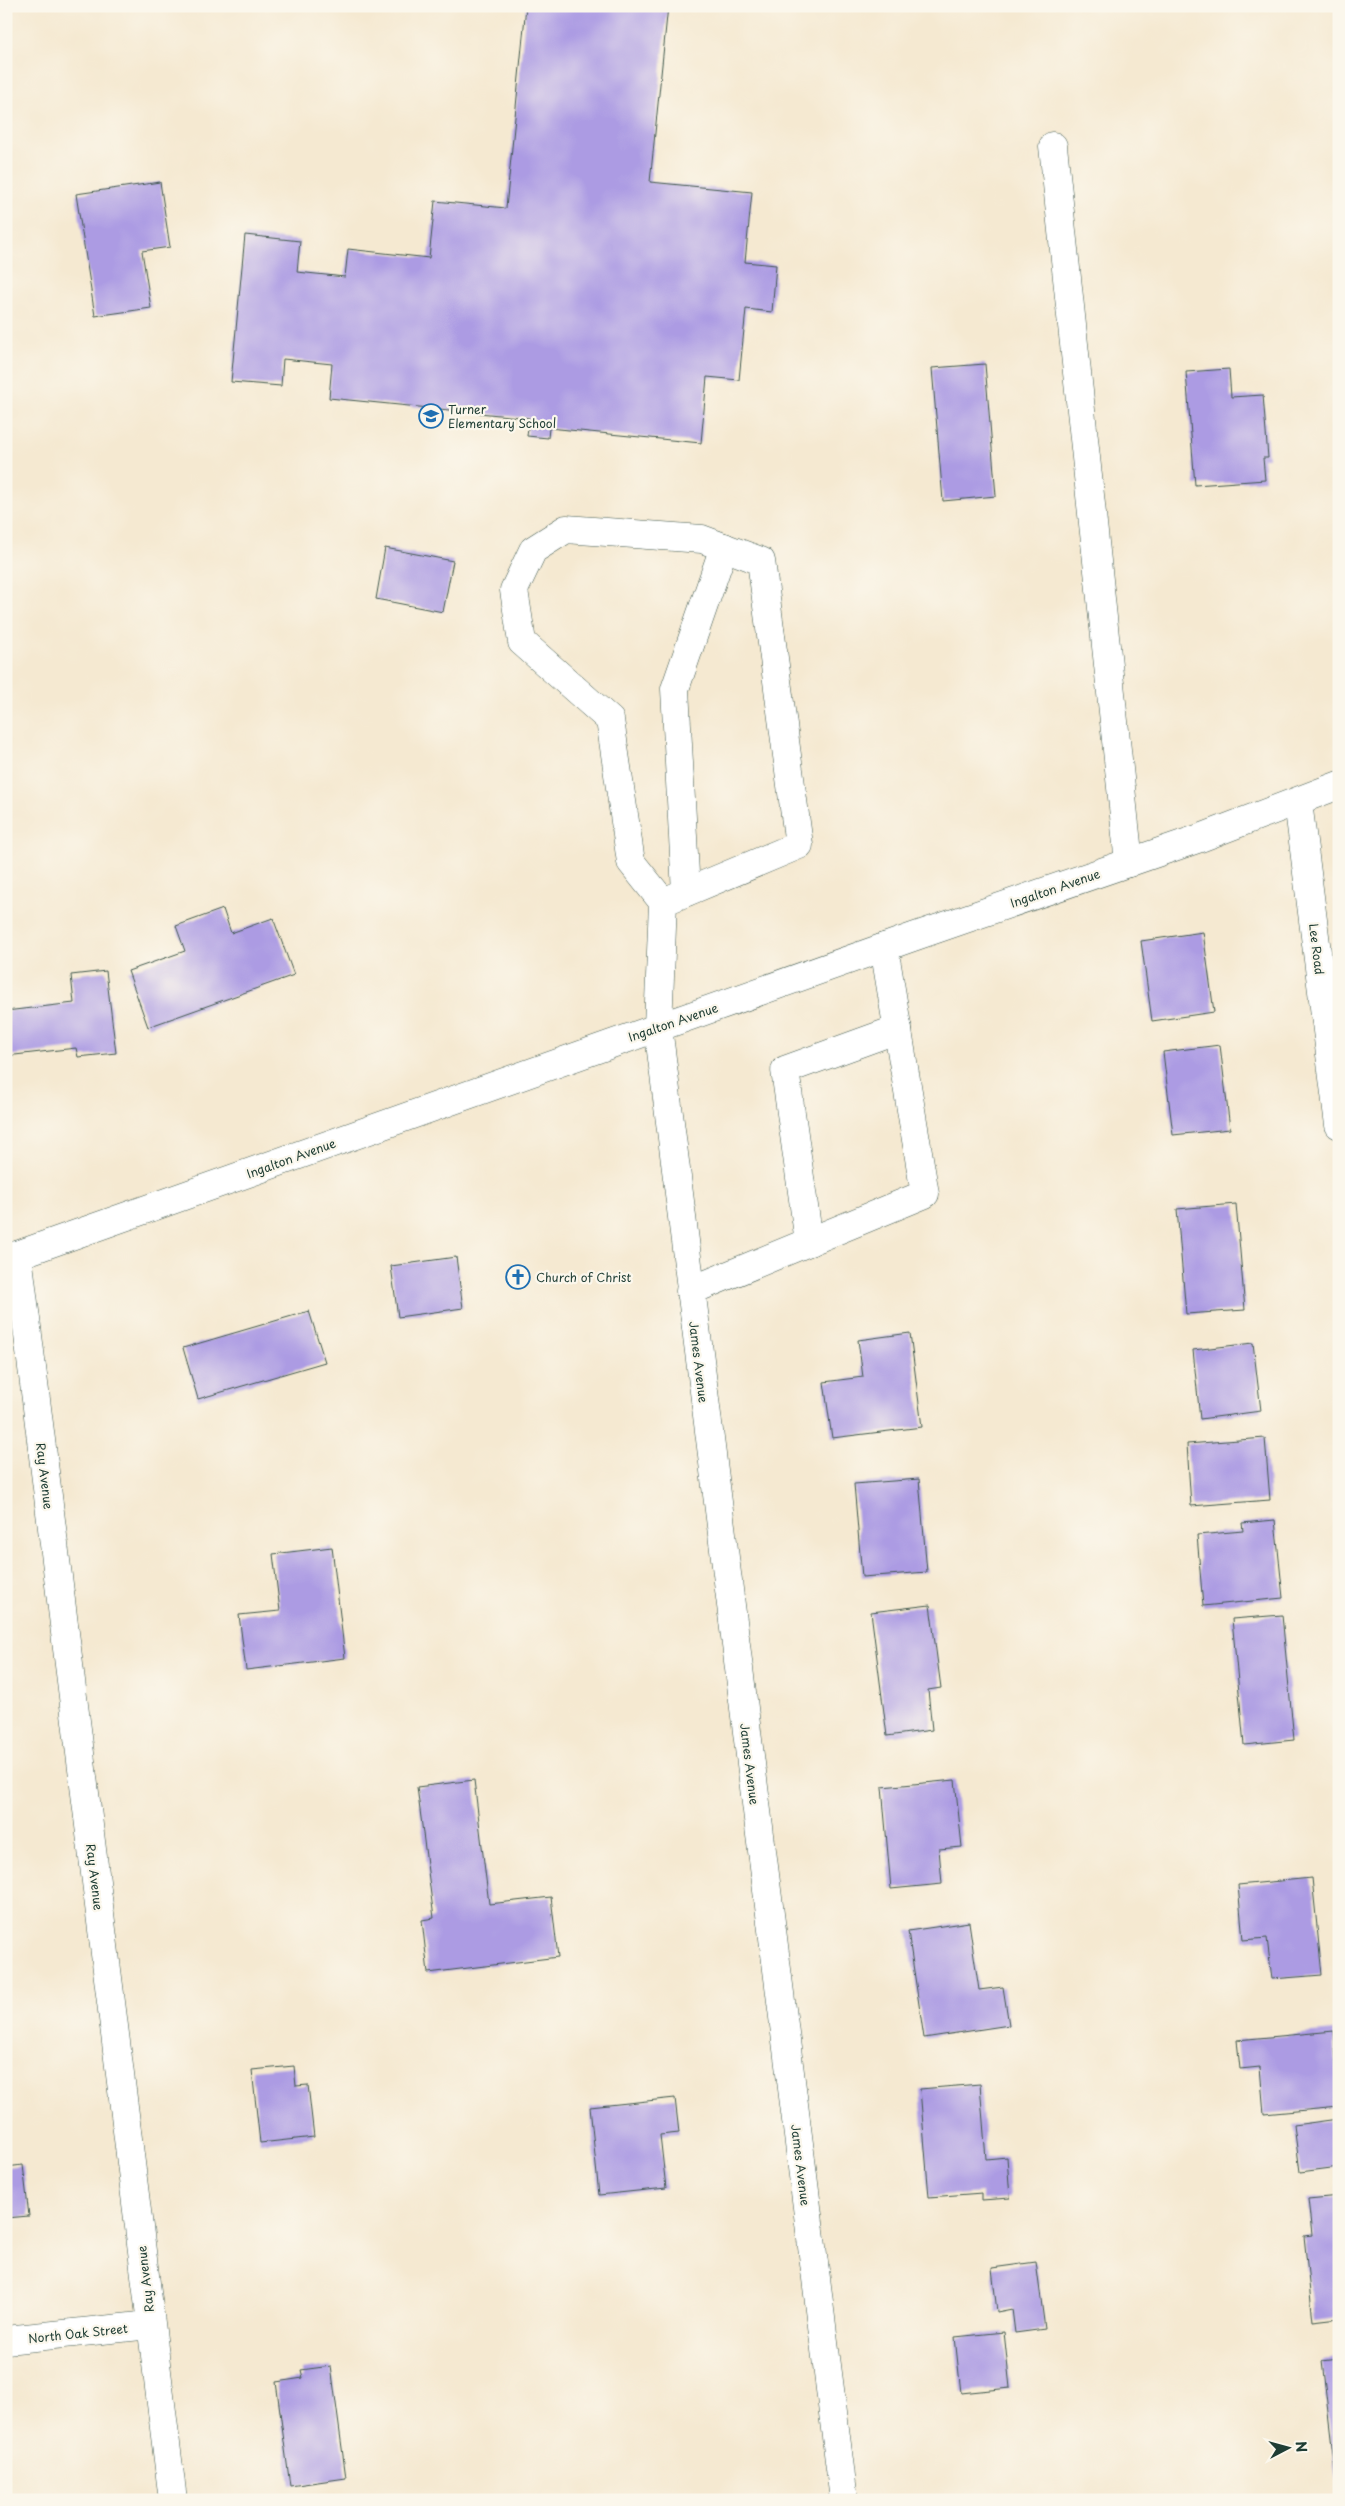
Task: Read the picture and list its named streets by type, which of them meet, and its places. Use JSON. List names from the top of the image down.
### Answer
{
  "streets": {
    "street": [
      "Ingalton Avenue",
      "Lee Road",
      "James Avenue",
      "Ray Avenue",
      "North Oak Street"
    ]
  },
  "crossings": [
    ["Ingalton Avenue", "Lee Road"],
    ["Ingalton Avenue", "James Avenue"],
    ["Ingalton Avenue", "Ray Avenue"],
    ["Ray Avenue", "North Oak Street"]
  ],
  "places": {
    "school or university": ["Turner Elementary School"],
    "church": ["Church of Christ"]
  },
  "north": "right"
}
